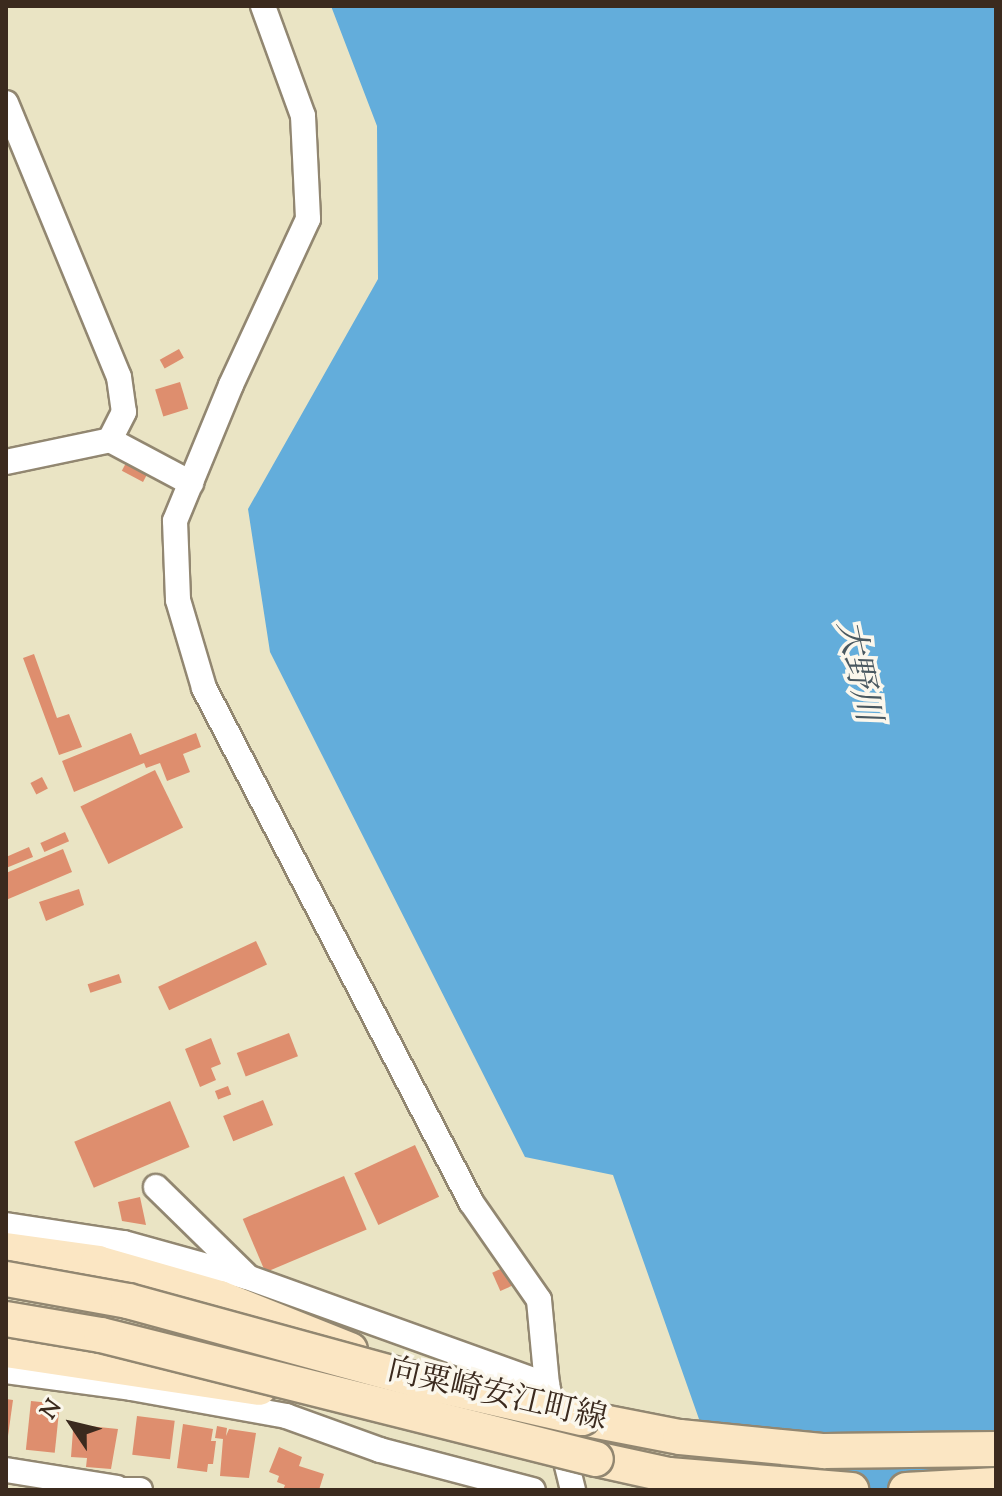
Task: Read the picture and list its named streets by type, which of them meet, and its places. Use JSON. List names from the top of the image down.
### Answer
{
  "streets": {
    "main road": ["向粟崎安江町線"]
  },
  "water": ["大野川"],
  "north": "top left"
}
